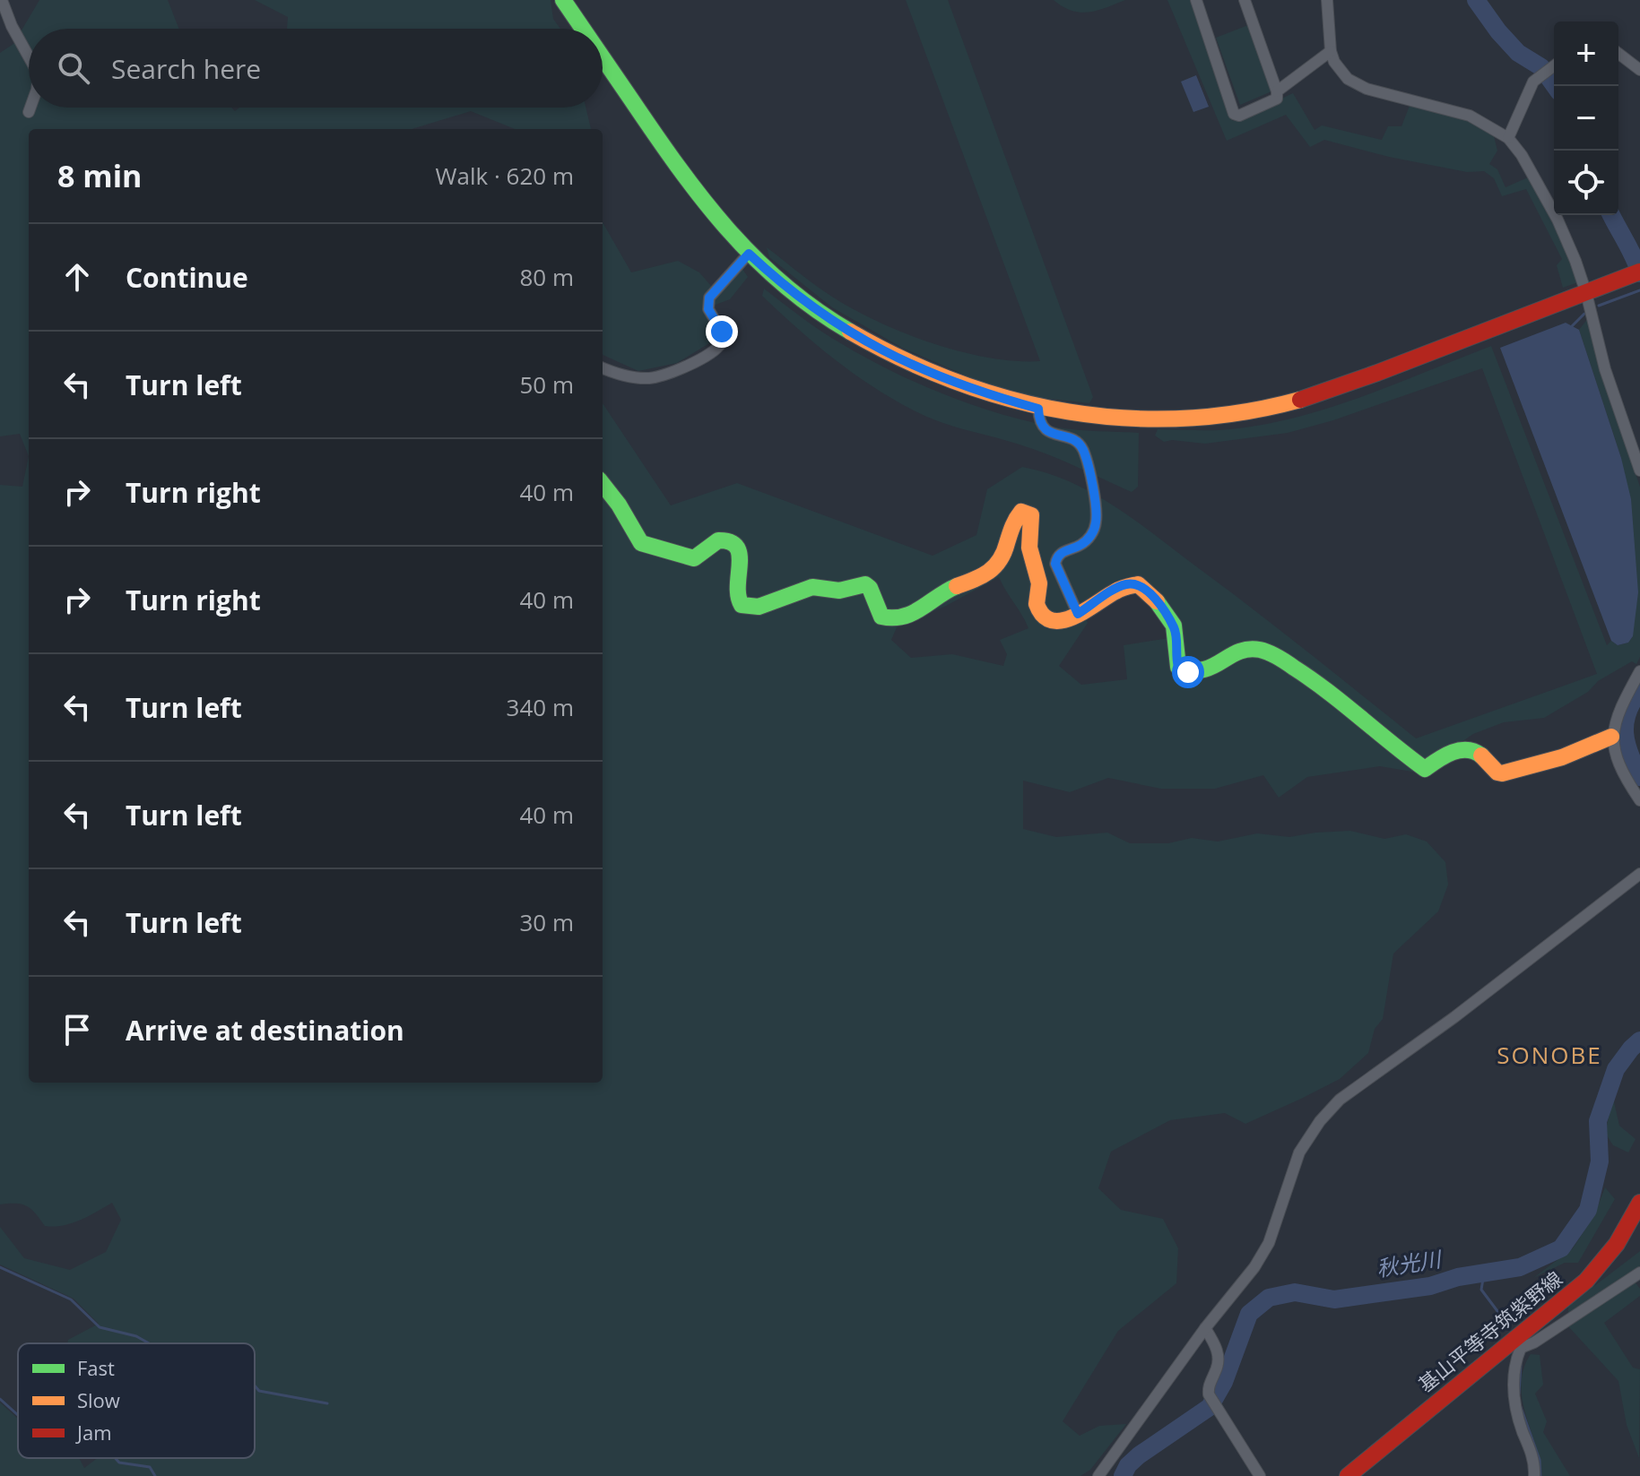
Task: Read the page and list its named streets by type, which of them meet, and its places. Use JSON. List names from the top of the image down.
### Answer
{
  "streets": {
    "street": ["基山平等寺筑紫野線"]
  },
  "districts": ["SONOBE"],
  "water": ["秋光川"],
  "legend": ["Fast", "Slow", "Jam"],
  "page": {
    "map_buttons": ["+", "−"],
    "search": "Search here",
    "heading": ["8 min", "Walk · 620 m"],
    "list": [
      ["Continue", "80 m"],
      ["Turn left", "50 m"],
      ["Turn right", "40 m"],
      ["Turn right", "40 m"],
      ["Turn left", "340 m"],
      ["Turn left", "40 m"],
      ["Turn left", "30 m"],
      "Arrive at destination"
    ]
  }
}
